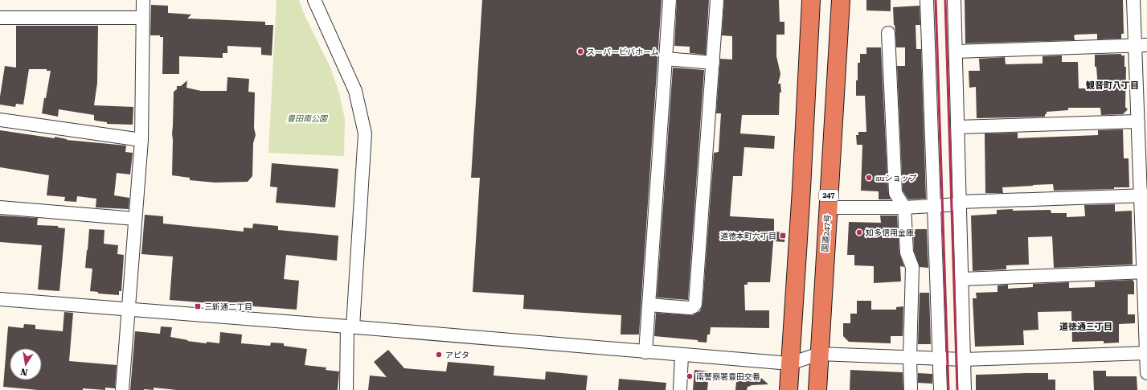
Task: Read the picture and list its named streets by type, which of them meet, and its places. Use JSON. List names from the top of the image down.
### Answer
{
  "streets": {
    "highway": ["247", "国道247号"]
  },
  "districts": ["観音町八丁目", "道徳通三丁目"],
  "parks": ["豊田南公園"],
  "places": {
    "other": [
      "スーパービバホーム",
      "auショップ",
      "知多信用金庫",
      "アピタ",
      "南警察署豊田交番"
    ],
    "transit": ["道徳本町六丁目", "三新通二丁目"]
  },
  "north": "bottom"
}
